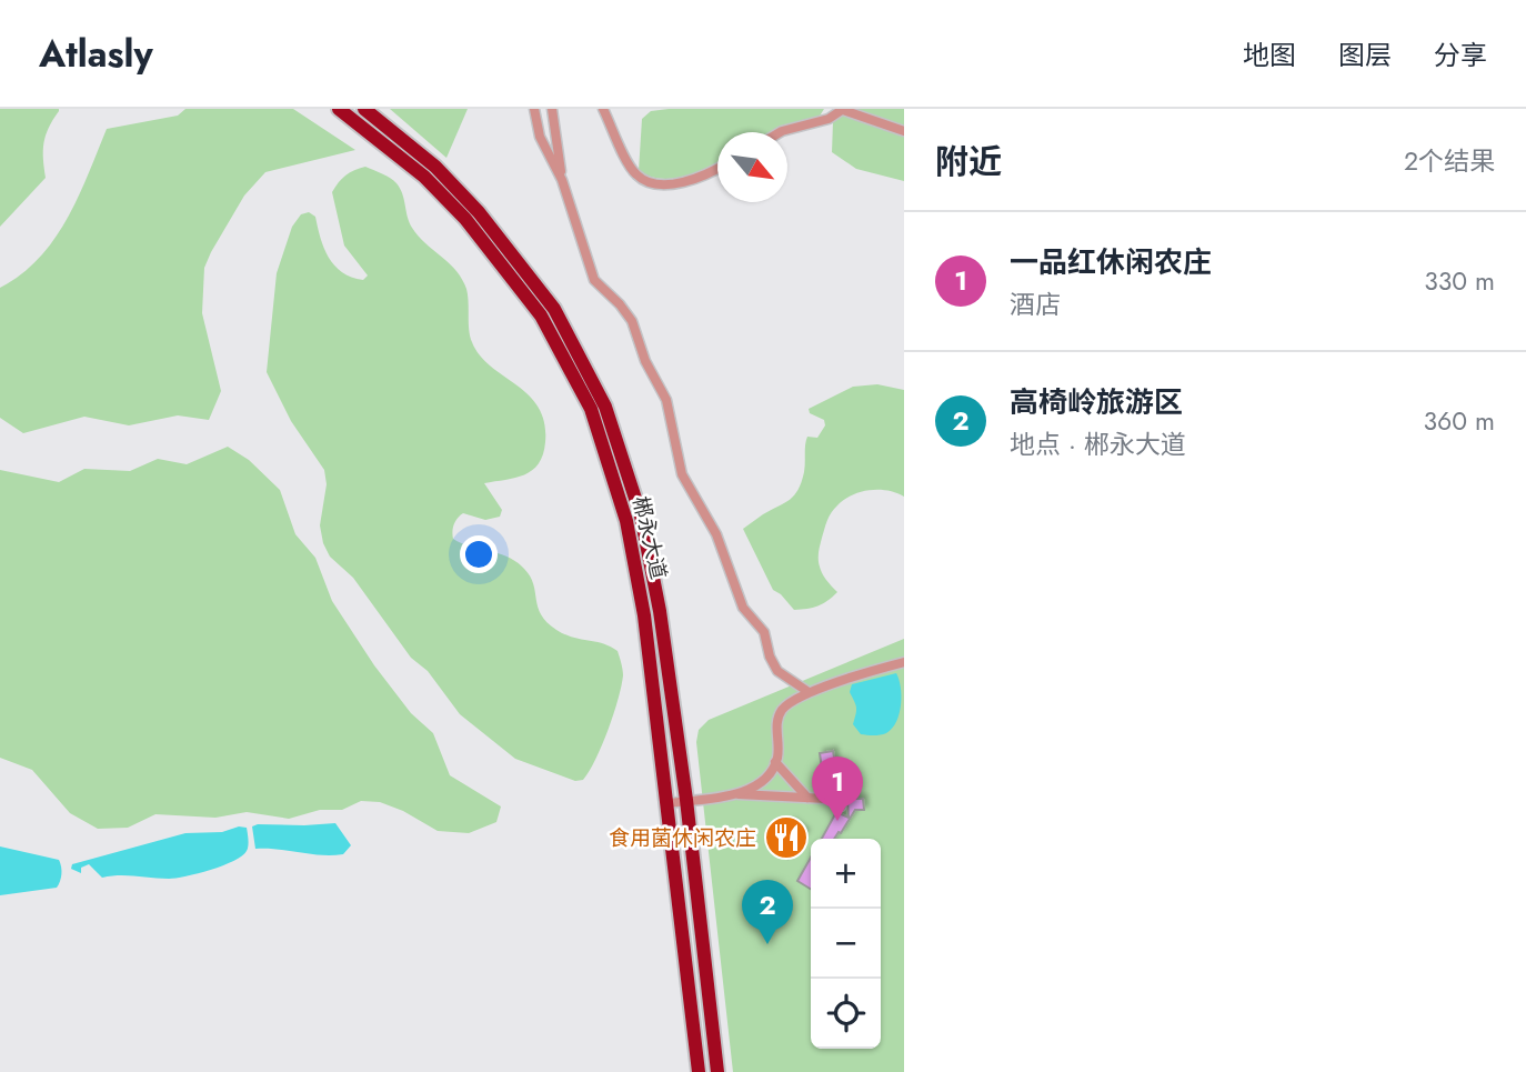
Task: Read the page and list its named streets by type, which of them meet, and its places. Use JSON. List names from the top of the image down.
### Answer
{
  "streets": {
    "highway": ["郴永大道"]
  },
  "places": {
    "restaurant": ["食用菌休闲农庄"]
  },
  "north": "bottom right",
  "page": {
    "header": "Atlasly",
    "nav": ["地图", "图层", "分享"],
    "heading": ["附近", "2个结果"],
    "list": [
      {
        "mark": "1",
        "name": "一品红休闲农庄",
        "note": "酒店",
        "value": "330 m"
      },
      {
        "mark": "2",
        "name": "高椅岭旅游区",
        "note": "地点 · 郴永大道",
        "value": "360 m"
      }
    ],
    "pins": ["1", "2"],
    "map_buttons": ["+", "−"]
  }
}
